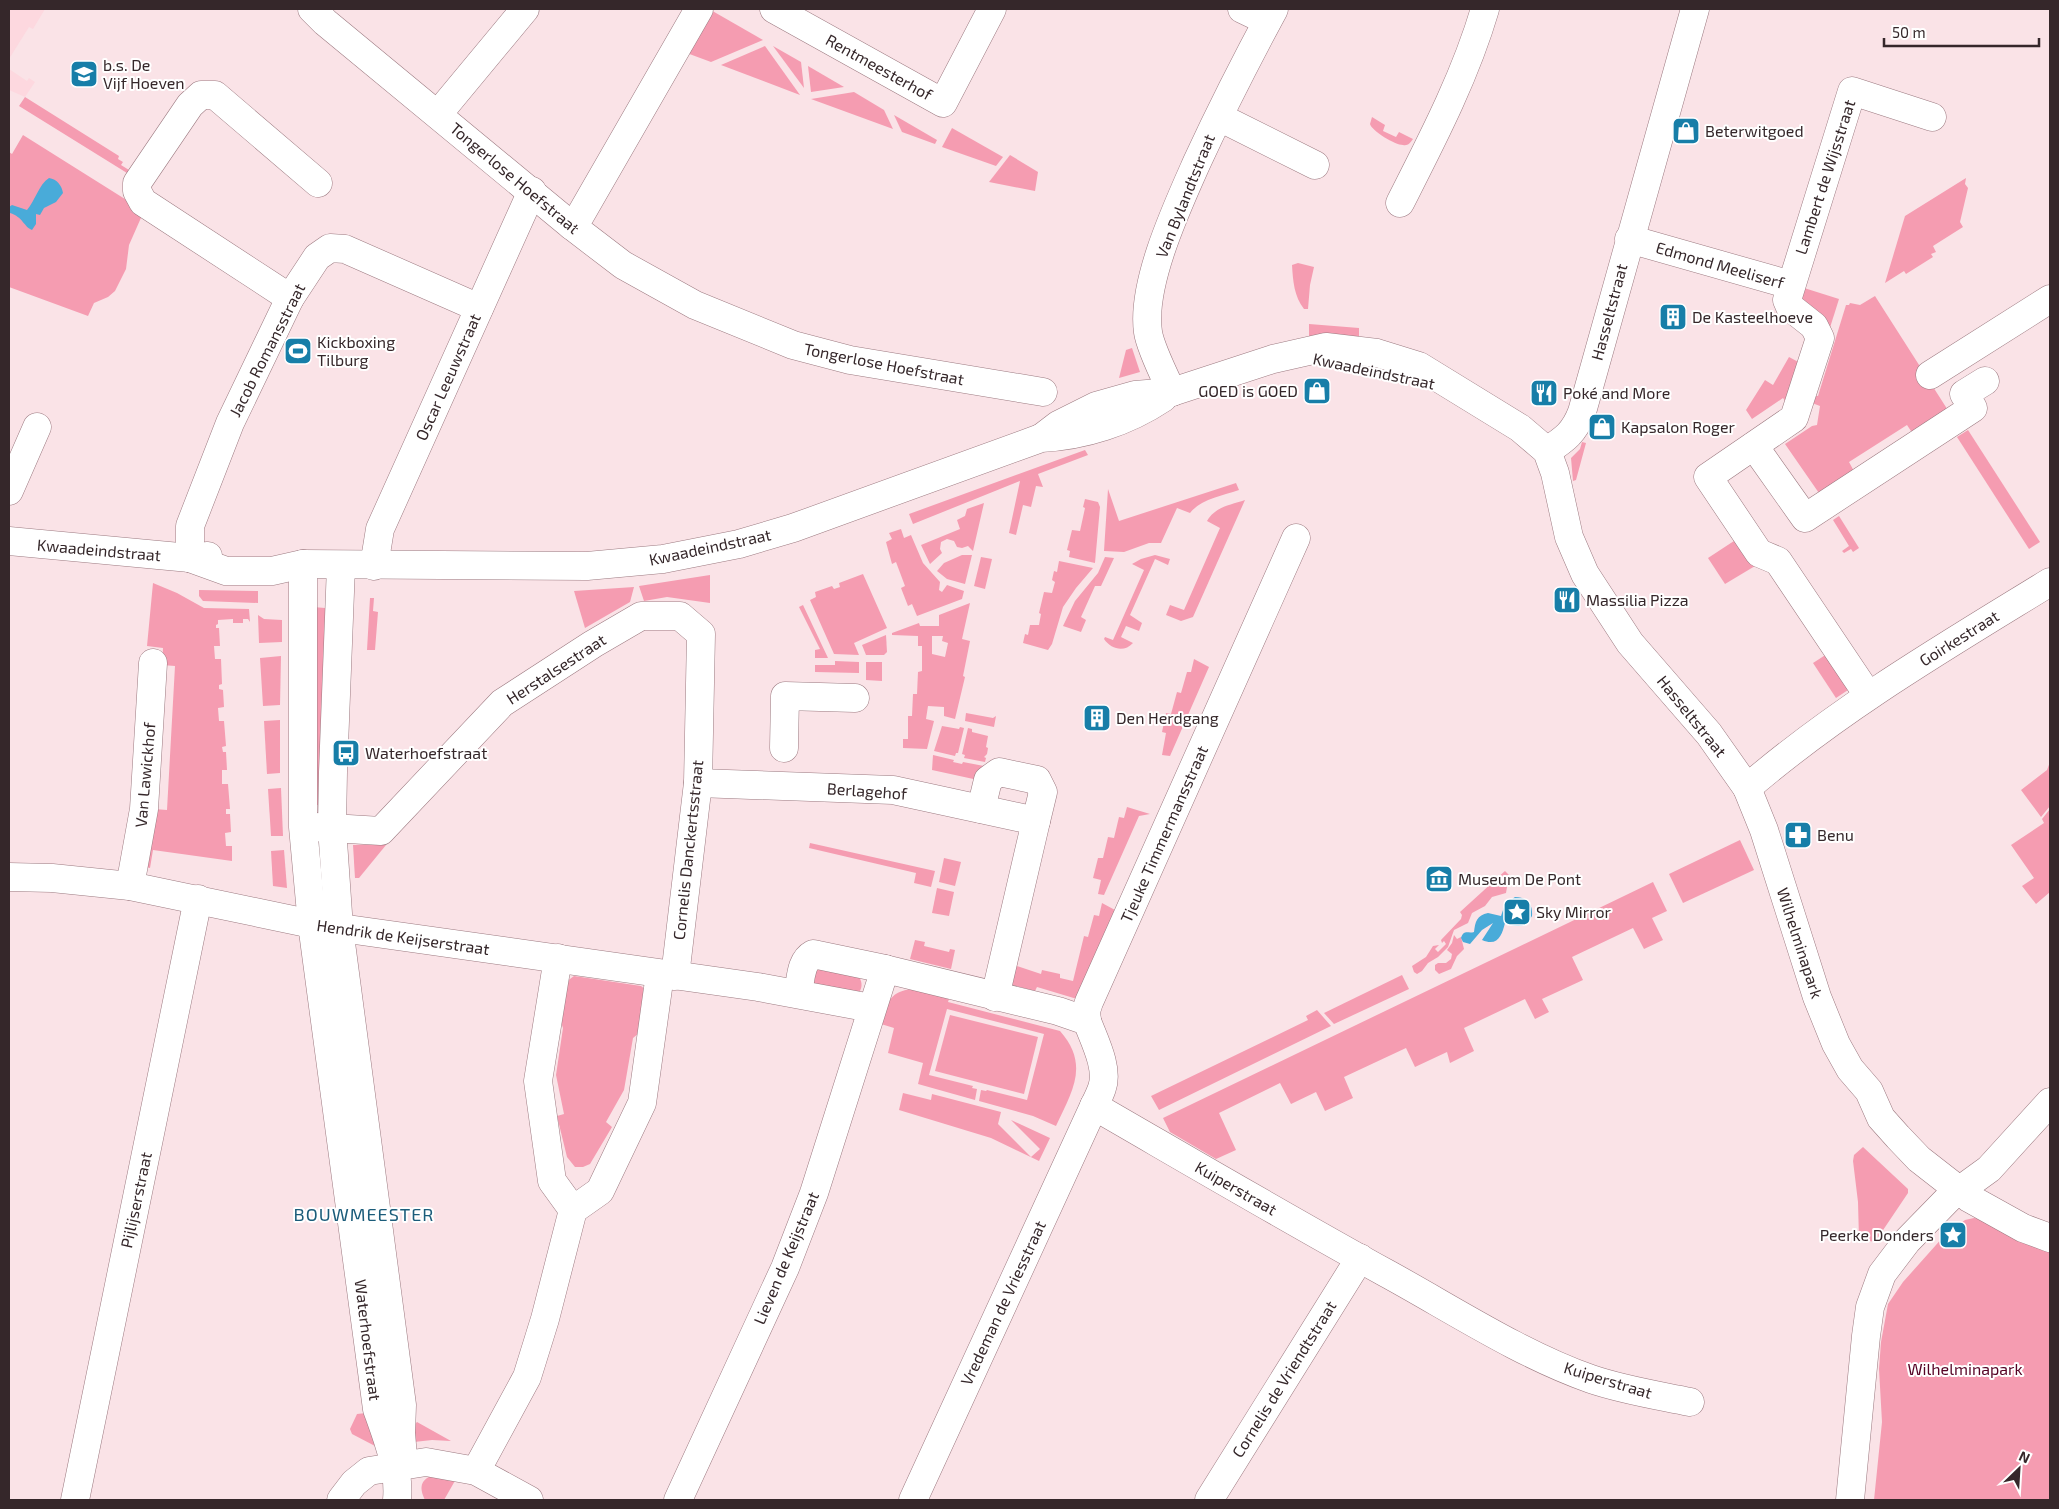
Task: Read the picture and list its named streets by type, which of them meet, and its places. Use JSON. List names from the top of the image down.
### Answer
{
  "streets": {
    "street": [
      "Rentmeesterhof",
      "Lambert de Wijsstraat",
      "Tongerlose Hoefstraat",
      "Van Bylandtstraat",
      "Edmond Meeliserf",
      "Hasseltstraat",
      "Jacob Romansstraat",
      "Kwaadeindstraat",
      "Oscar Leeuwstraat",
      "Goirkestraat",
      "Herstalsestraat",
      "Van Lawickhof",
      "Berlagehof",
      "Tjeuke Timmermansstraat",
      "Cornelis Danckertsstraat",
      "Hendrik de Keijserstraat",
      "Wilhelminapark",
      "Kuiperstraat",
      "Pijlijserstraat",
      "Lieven de Keijstraat",
      "Vredeman de Vriesstraat",
      "Waterhoefstraat",
      "Cornelis de Vriendtstraat"
    ]
  },
  "crossings": [
    ["Lambert de Wijsstraat", "Edmond Meeliserf"],
    ["Tongerlose Hoefstraat", "Oscar Leeuwstraat"],
    ["Van Bylandtstraat", "Kwaadeindstraat"],
    ["Edmond Meeliserf", "Hasseltstraat"],
    ["Edmond Meeliserf", "Goirkestraat"],
    ["Hasseltstraat", "Kwaadeindstraat"],
    ["Hasseltstraat", "Goirkestraat"],
    ["Hasseltstraat", "Wilhelminapark"],
    ["Jacob Romansstraat", "Kwaadeindstraat"],
    ["Jacob Romansstraat", "Oscar Leeuwstraat"],
    ["Kwaadeindstraat", "Oscar Leeuwstraat"],
    ["Kwaadeindstraat", "Waterhoefstraat"],
    ["Goirkestraat", "Wilhelminapark"],
    ["Herstalsestraat", "Cornelis Danckertsstraat"],
    ["Herstalsestraat", "Waterhoefstraat"],
    ["Van Lawickhof", "Hendrik de Keijserstraat"],
    ["Berlagehof", "Cornelis Danckertsstraat"],
    ["Cornelis Danckertsstraat", "Hendrik de Keijserstraat"],
    ["Hendrik de Keijserstraat", "Pijlijserstraat"],
    ["Hendrik de Keijserstraat", "Lieven de Keijstraat"],
    ["Hendrik de Keijserstraat", "Waterhoefstraat"],
    ["Kuiperstraat", "Vredeman de Vriesstraat"],
    ["Kuiperstraat", "Cornelis de Vriendtstraat"]
  ],
  "districts": ["BOUWMEESTER"],
  "parks": ["Wilhelminapark"],
  "places": {
    "school or university": ["b.s. De Vijf Hoeven"],
    "shop": ["Beterwitgoed", "GOED is GOED", "Kapsalon Roger"],
    "building": ["De Kasteelhoeve", "Den Herdgang"],
    "sports": ["Kickboxing Tilburg"],
    "restaurant": ["Poké and More", "Massilia Pizza"],
    "bus stop": ["Waterhoefstraat"],
    "pharmacy": ["Benu"],
    "museum": ["Museum De Pont"],
    "place": ["Sky Mirror", "Peerke Donders"]
  },
  "scale_bar": "50 m",
  "north": "top right"
}
